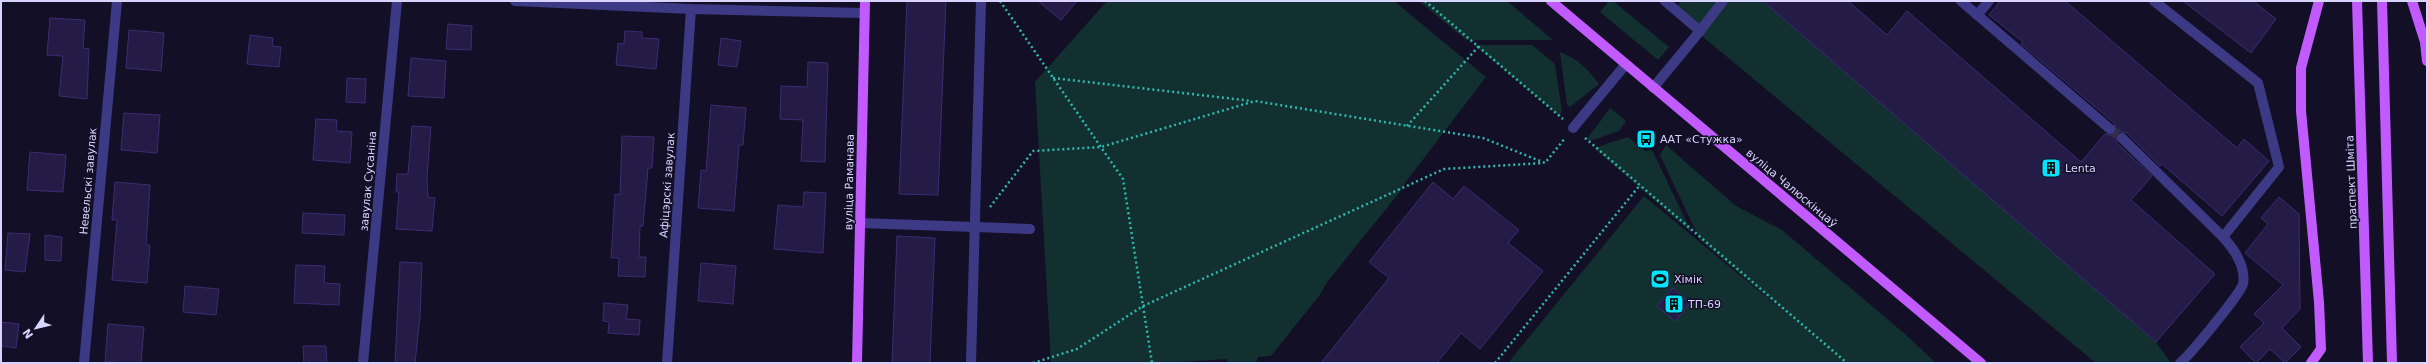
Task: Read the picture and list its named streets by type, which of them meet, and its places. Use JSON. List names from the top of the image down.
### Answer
{
  "streets": {
    "main road": ["вуліца Раманава", "праспект Шміта", "вуліца Чалюскінцаў"],
    "street": ["Невельскі завулак", "завулак Сусаніна", "Афіцэрскі завулак"]
  },
  "places": {
    "bus stop": ["ААТ «Стужка»"],
    "building": ["Lenta", "ТП-69"],
    "sports": ["Хімік"]
  },
  "north": "bottom left"
}
